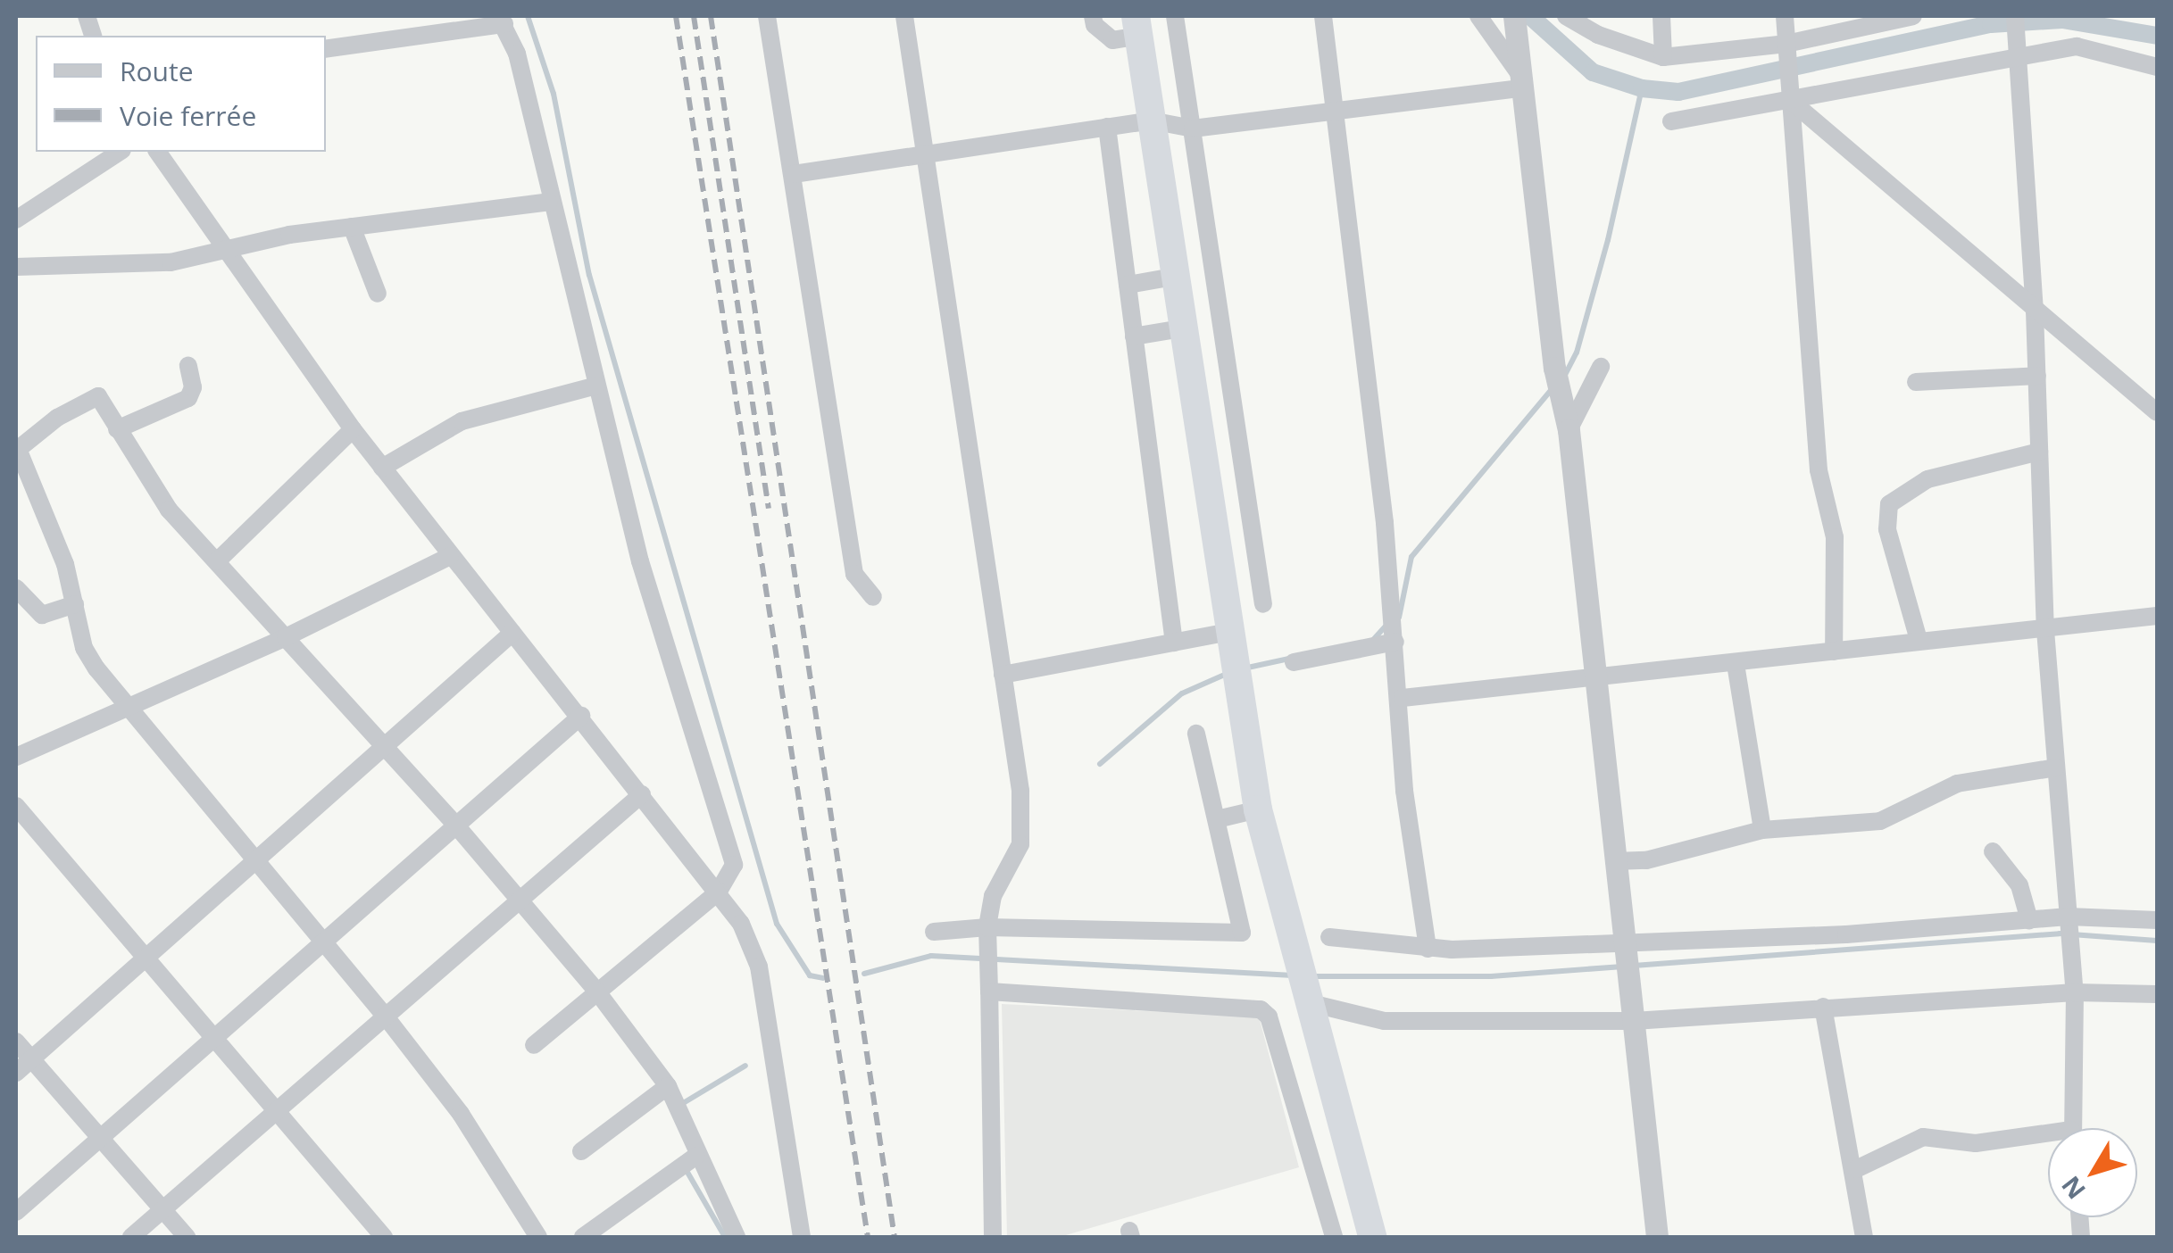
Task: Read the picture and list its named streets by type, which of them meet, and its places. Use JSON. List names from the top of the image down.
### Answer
{
  "legend": ["Route", "Voie ferrée"],
  "north": "bottom left"
}
